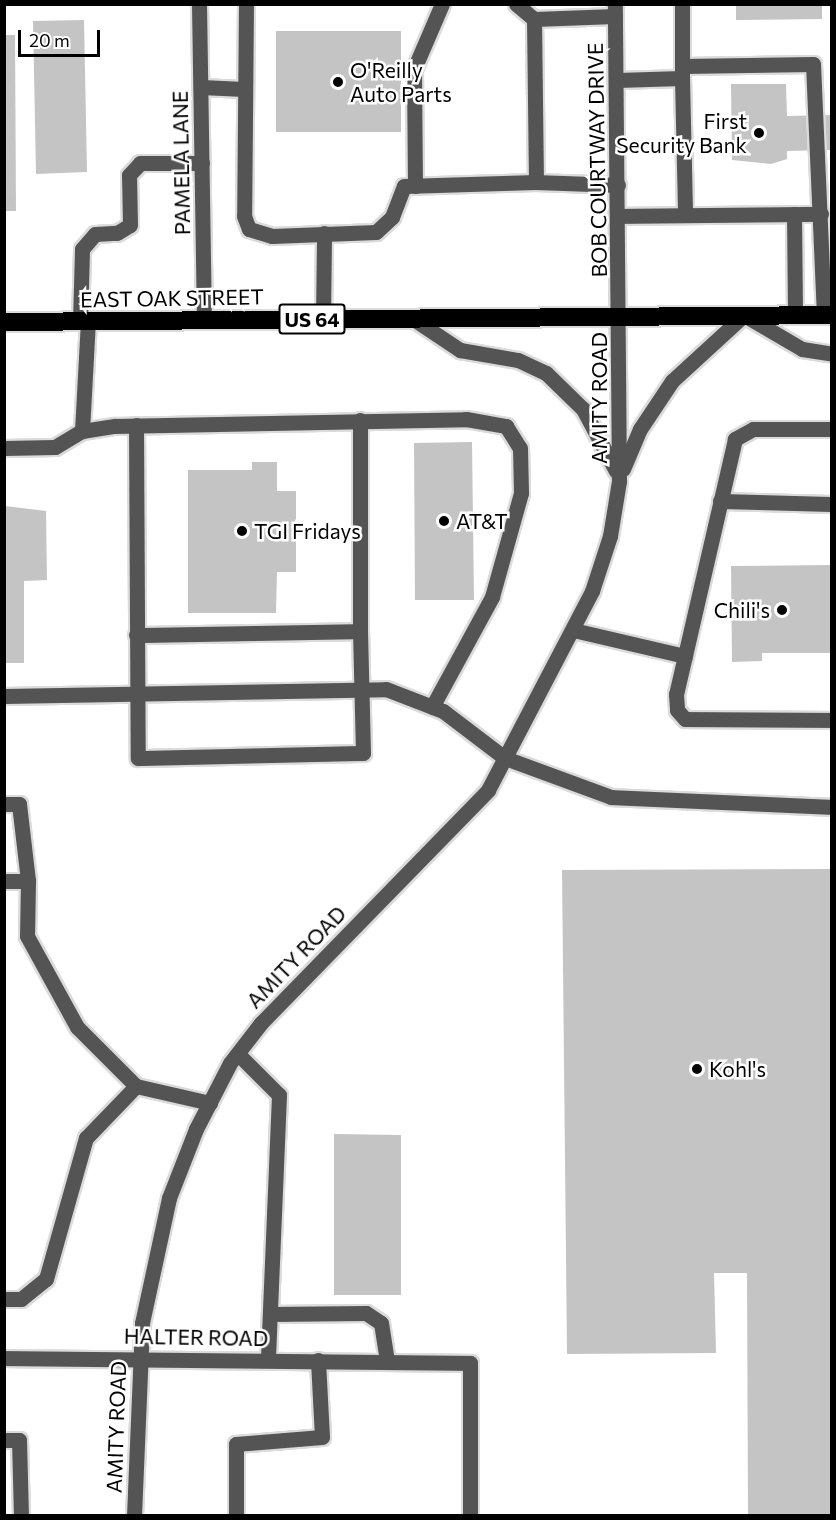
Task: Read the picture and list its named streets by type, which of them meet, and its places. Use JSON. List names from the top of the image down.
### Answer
{
  "streets": {
    "highway": ["EAST OAK STREET", "US 64"],
    "street": [
      "BOB COURTWAY DRIVE",
      "PAMELA LANE",
      "AMITY ROAD",
      "HALTER ROAD"
    ]
  },
  "crossings": [
    ["BOB COURTWAY DRIVE", "EAST OAK STREET"],
    ["BOB COURTWAY DRIVE", "AMITY ROAD"],
    ["PAMELA LANE", "EAST OAK STREET"],
    ["EAST OAK STREET", "AMITY ROAD"],
    ["AMITY ROAD", "HALTER ROAD"]
  ],
  "places": [
    "O'Reilly Auto Parts",
    "First Security Bank",
    "AT&T",
    "TGI Fridays",
    "Chili's",
    "Kohl's"
  ],
  "scale_bar": "20 m"
}
